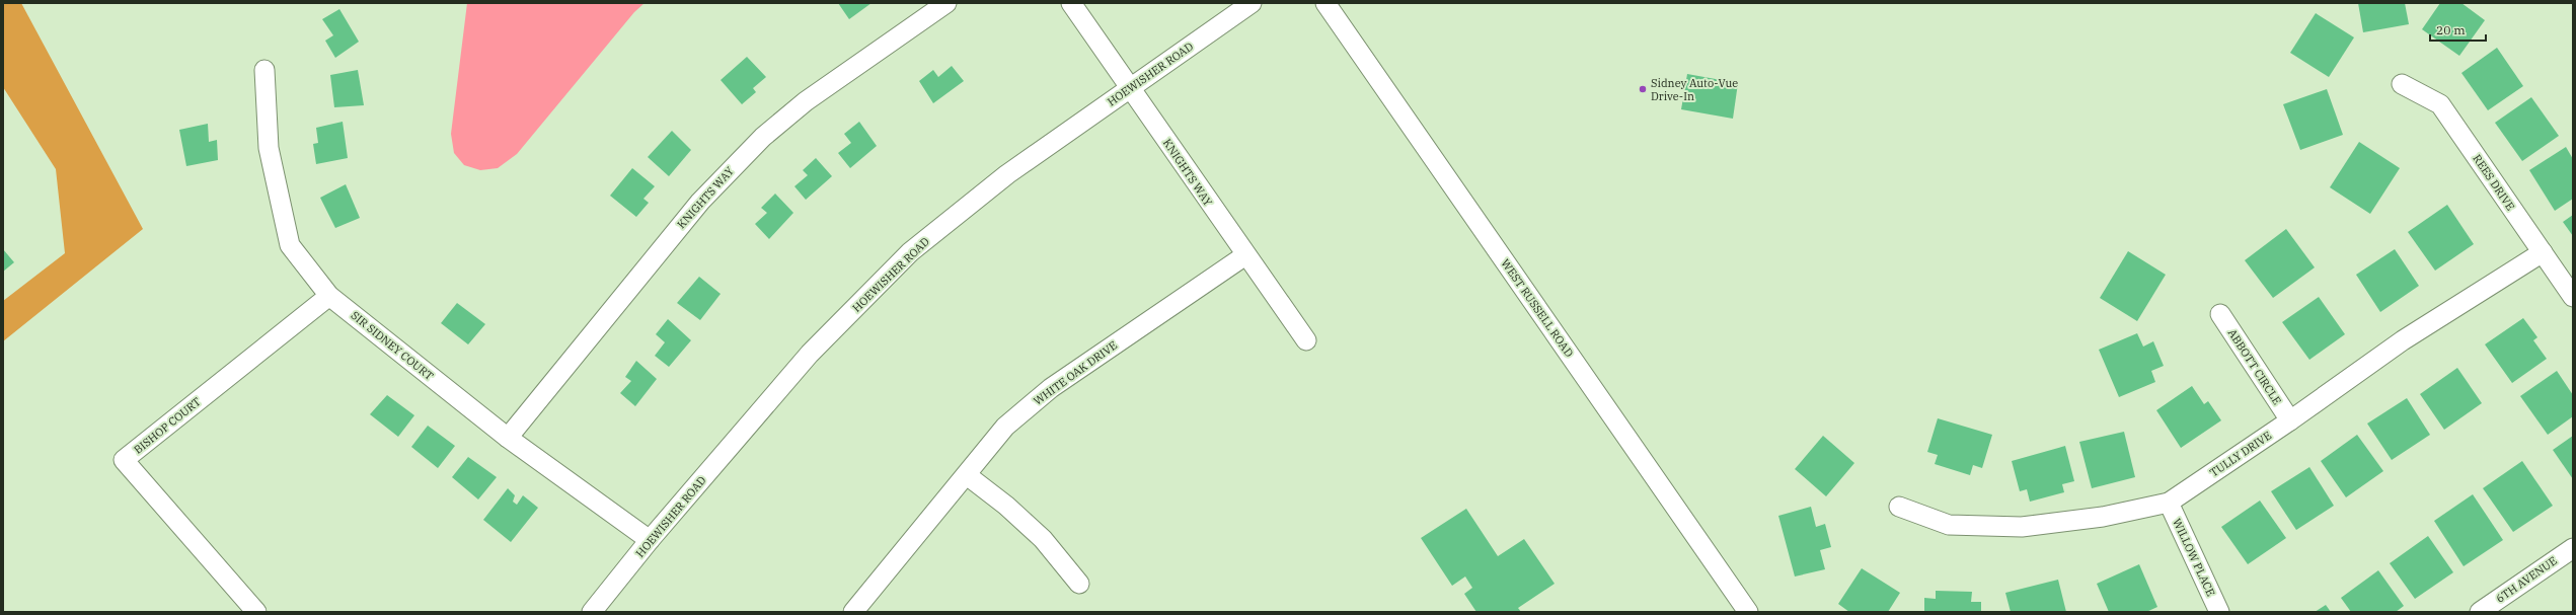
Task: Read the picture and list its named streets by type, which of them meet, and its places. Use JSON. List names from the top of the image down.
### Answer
{
  "streets": {
    "street": [
      "HOEWISHER ROAD",
      "KNIGHTS WAY",
      "REES DRIVE",
      "WEST RUSSELL ROAD",
      "SIR SIDNEY COURT",
      "ABBOTT CIRCLE",
      "WHITE OAK DRIVE",
      "BISHOP COURT",
      "TULLY DRIVE",
      "WILLOW PLACE",
      "6TH AVENUE"
    ]
  },
  "crossings": [
    ["HOEWISHER ROAD", "KNIGHTS WAY"],
    ["HOEWISHER ROAD", "SIR SIDNEY COURT"],
    ["KNIGHTS WAY", "SIR SIDNEY COURT"],
    ["KNIGHTS WAY", "WHITE OAK DRIVE"],
    ["REES DRIVE", "TULLY DRIVE"],
    ["SIR SIDNEY COURT", "BISHOP COURT"],
    ["ABBOTT CIRCLE", "TULLY DRIVE"],
    ["TULLY DRIVE", "WILLOW PLACE"]
  ],
  "places": ["Sidney Auto-Vue Drive-In"],
  "scale_bar": "20 m"
}
